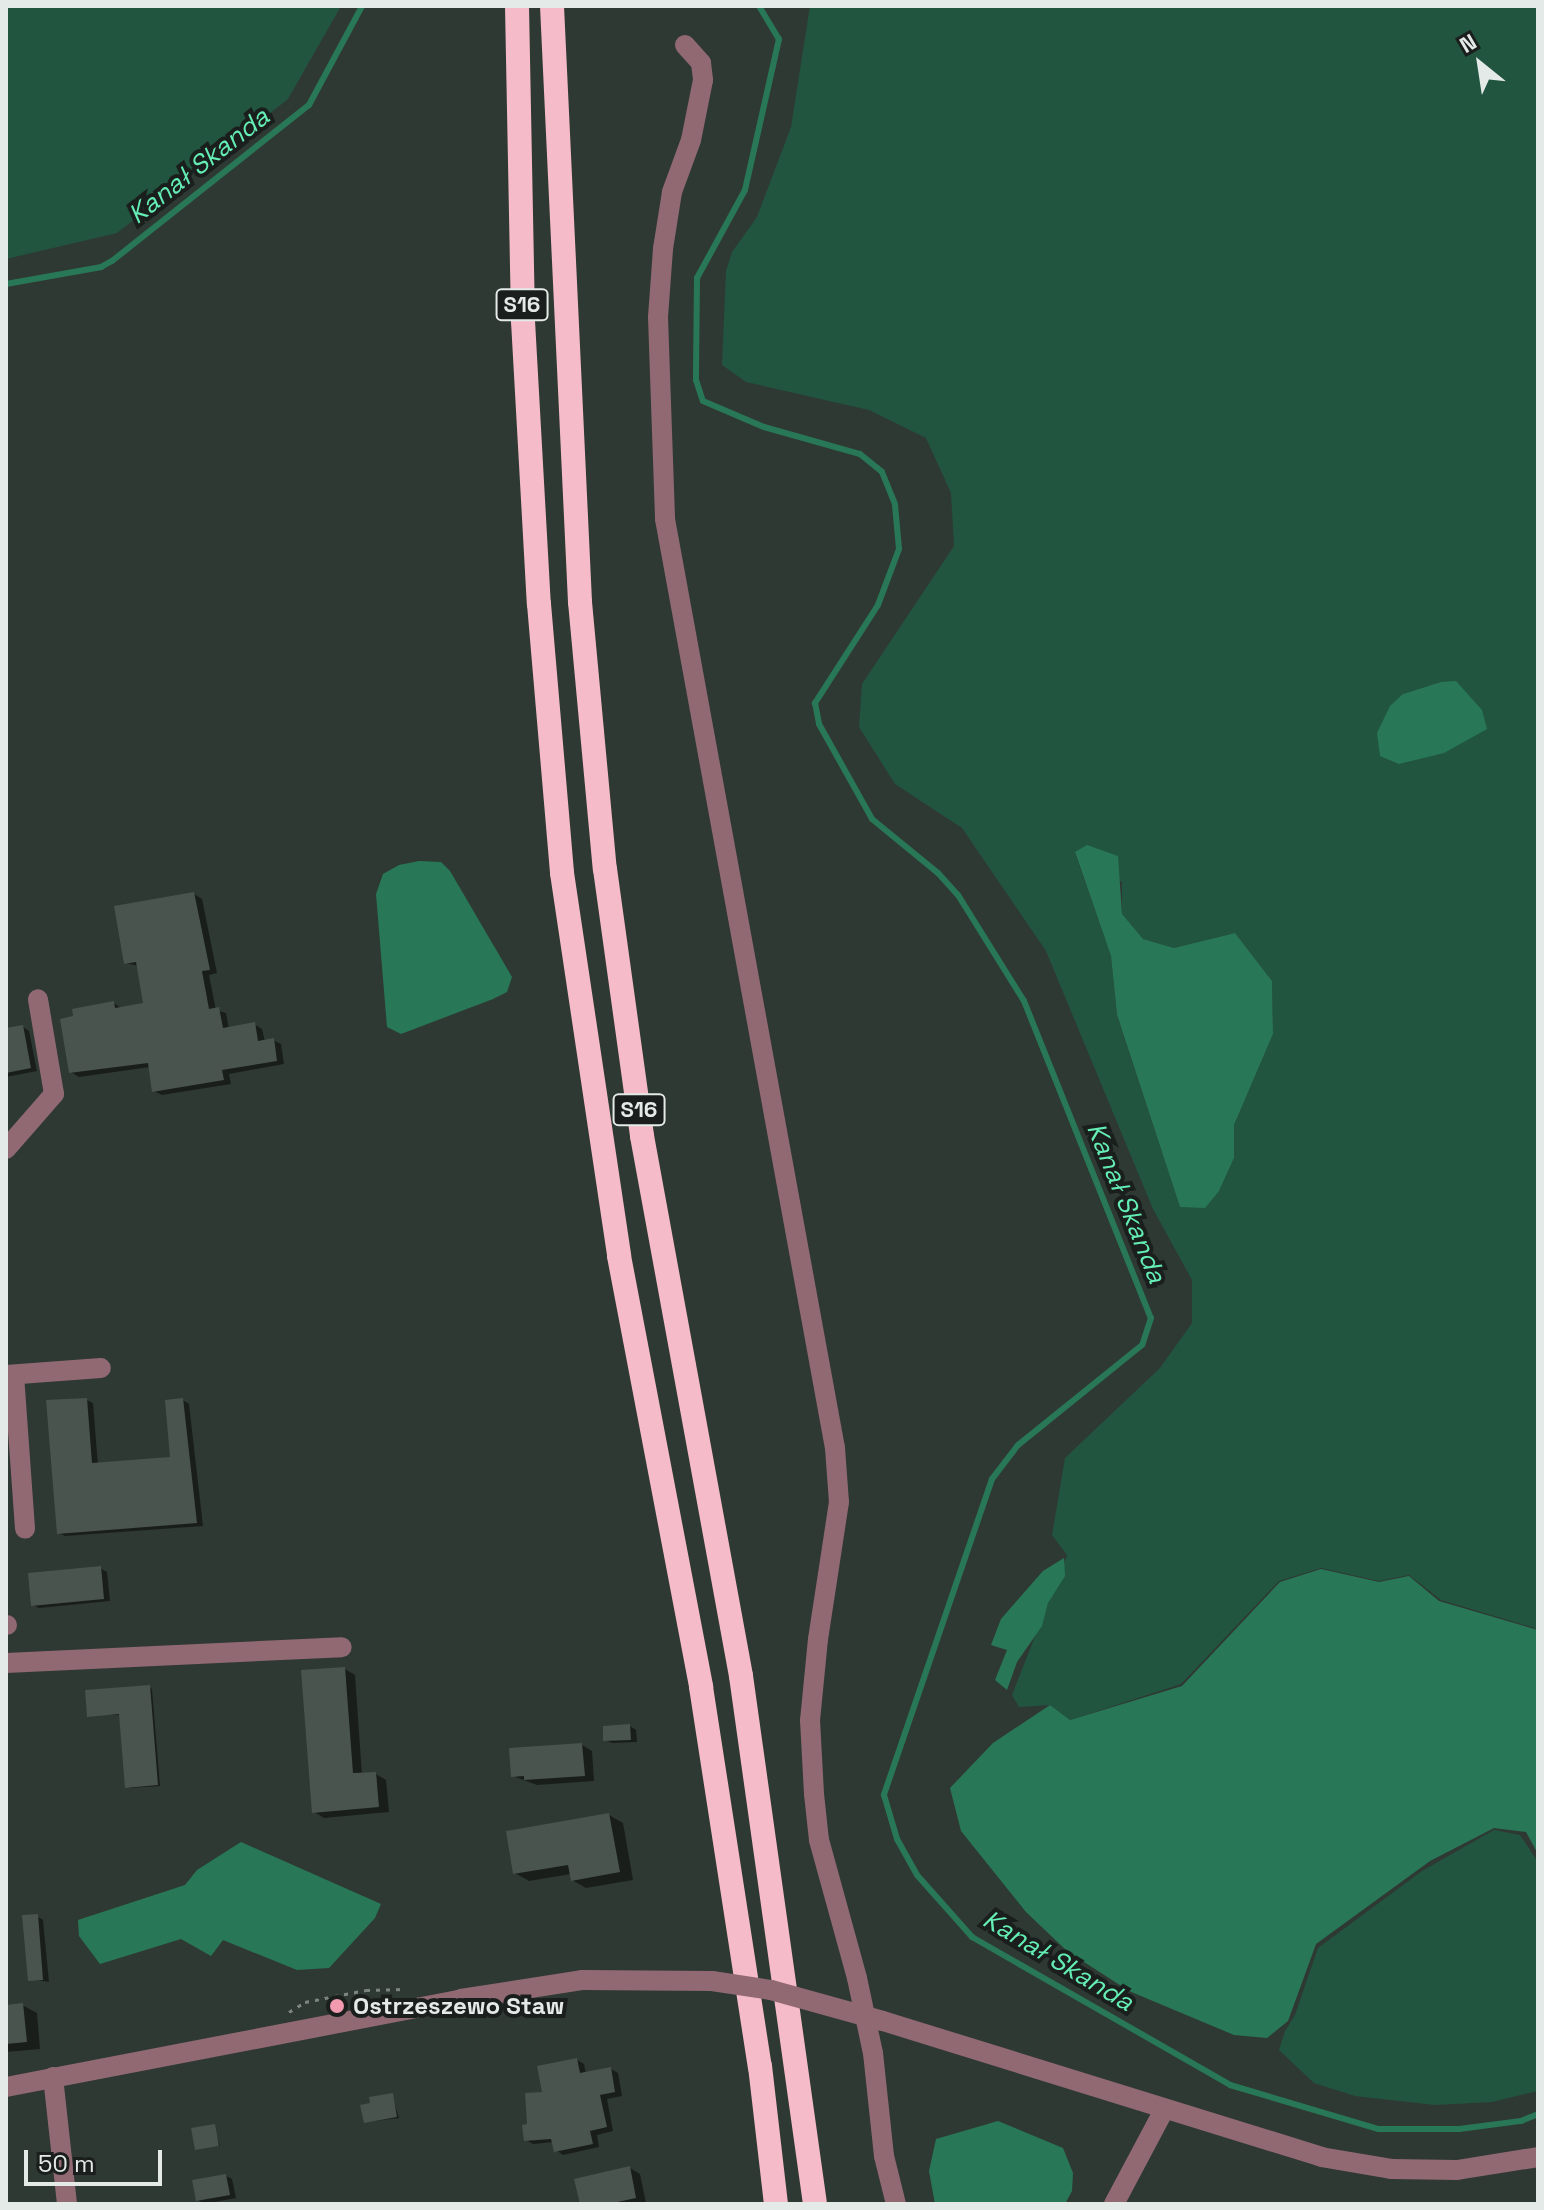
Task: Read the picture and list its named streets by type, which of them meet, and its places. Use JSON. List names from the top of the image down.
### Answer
{
  "streets": {
    "highway": ["S16"]
  },
  "water": ["Kanał Skanda"],
  "places": ["Ostrzeszewo Staw"],
  "scale_bar": "50 m",
  "north": "top left"
}
